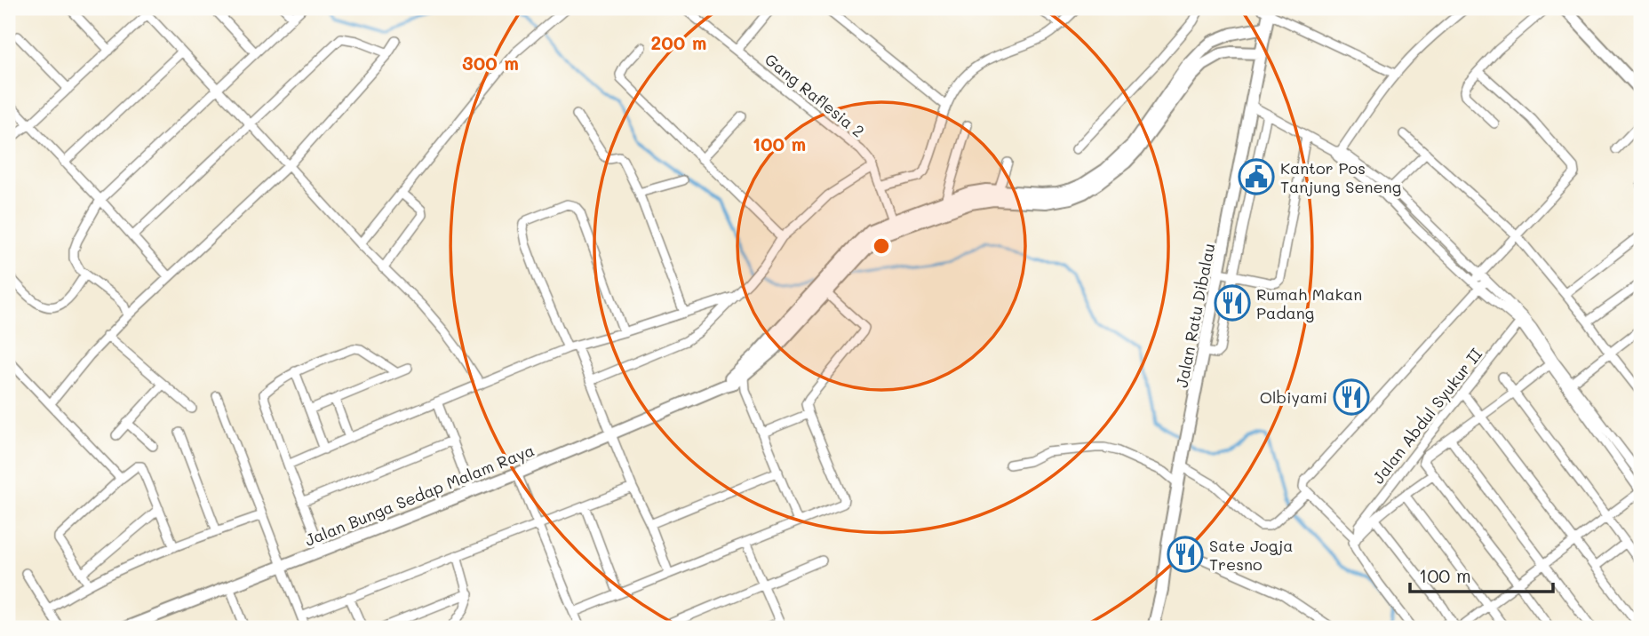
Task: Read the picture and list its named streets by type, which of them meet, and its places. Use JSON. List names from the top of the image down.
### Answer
{
  "streets": {
    "street": [
      "Gang Raflesia 2",
      "Jalan Ratu Dibalau",
      "Jalan Abdul Syukur II",
      "Jalan Bunga Sedap Malam Raya"
    ]
  },
  "crossings": [
    ["Gang Raflesia 2", "Jalan Bunga Sedap Malam Raya"],
    ["Jalan Ratu Dibalau", "Jalan Bunga Sedap Malam Raya"]
  ],
  "places": {
    "public building": ["Kantor Pos Tanjung Seneng"],
    "restaurant": ["Rumah Makan Padang", "Olbiyami", "Sate Jogja Tresno"]
  },
  "scale_bar": "100 m",
  "rings": ["200 m", "300 m", "100 m"]
}
